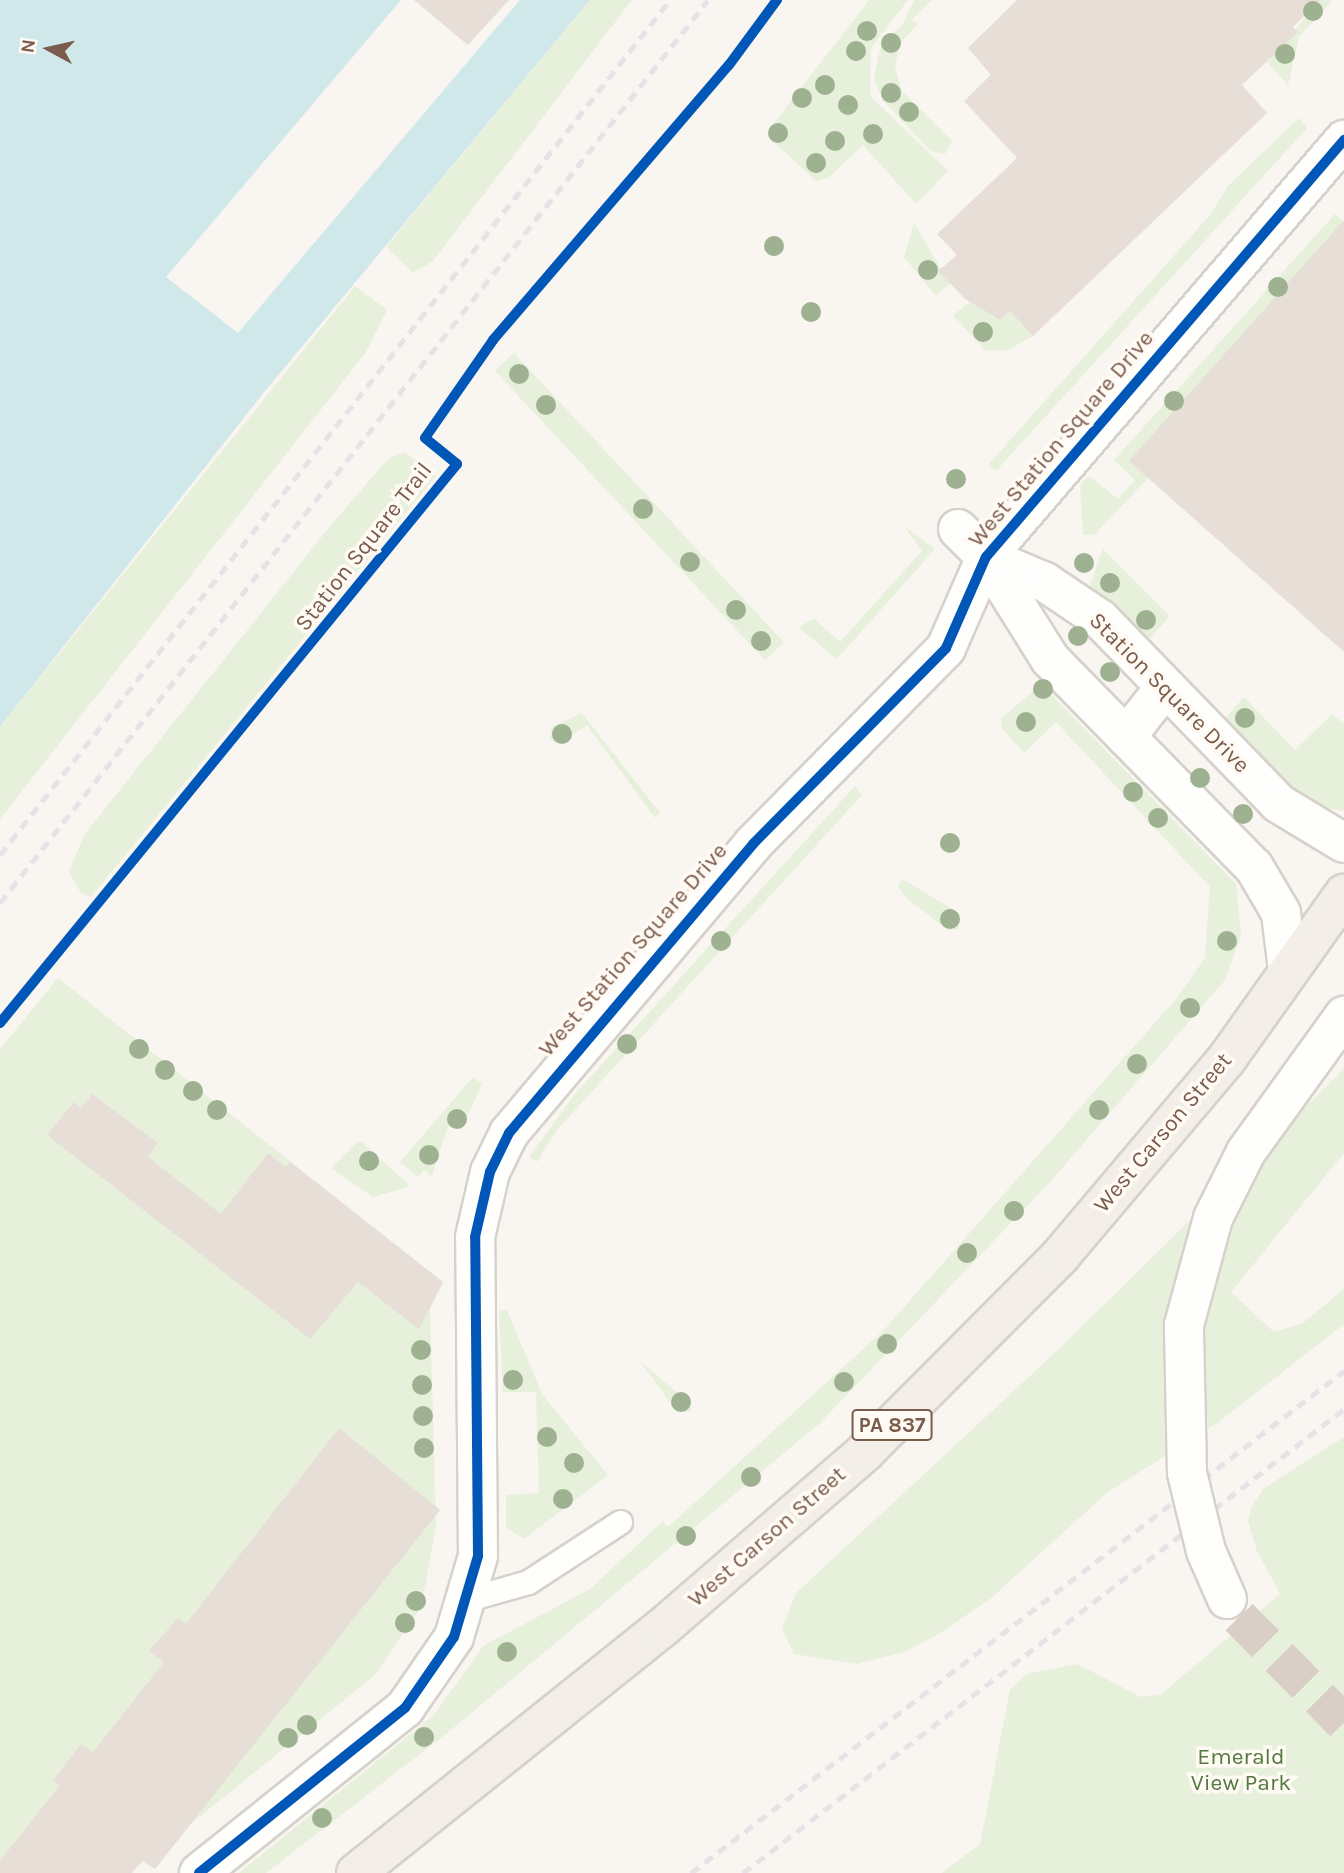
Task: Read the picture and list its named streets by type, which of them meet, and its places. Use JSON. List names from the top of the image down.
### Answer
{
  "streets": {
    "main road": ["West Carson Street", "PA 837"],
    "street": ["West Station Square Drive", "Station Square Drive"],
    "cycle path": ["Station Square Trail"]
  },
  "crossings": [
    ["West Station Square Drive", "Station Square Drive"]
  ],
  "parks": ["Emerald View Park"],
  "north": "left"
}
